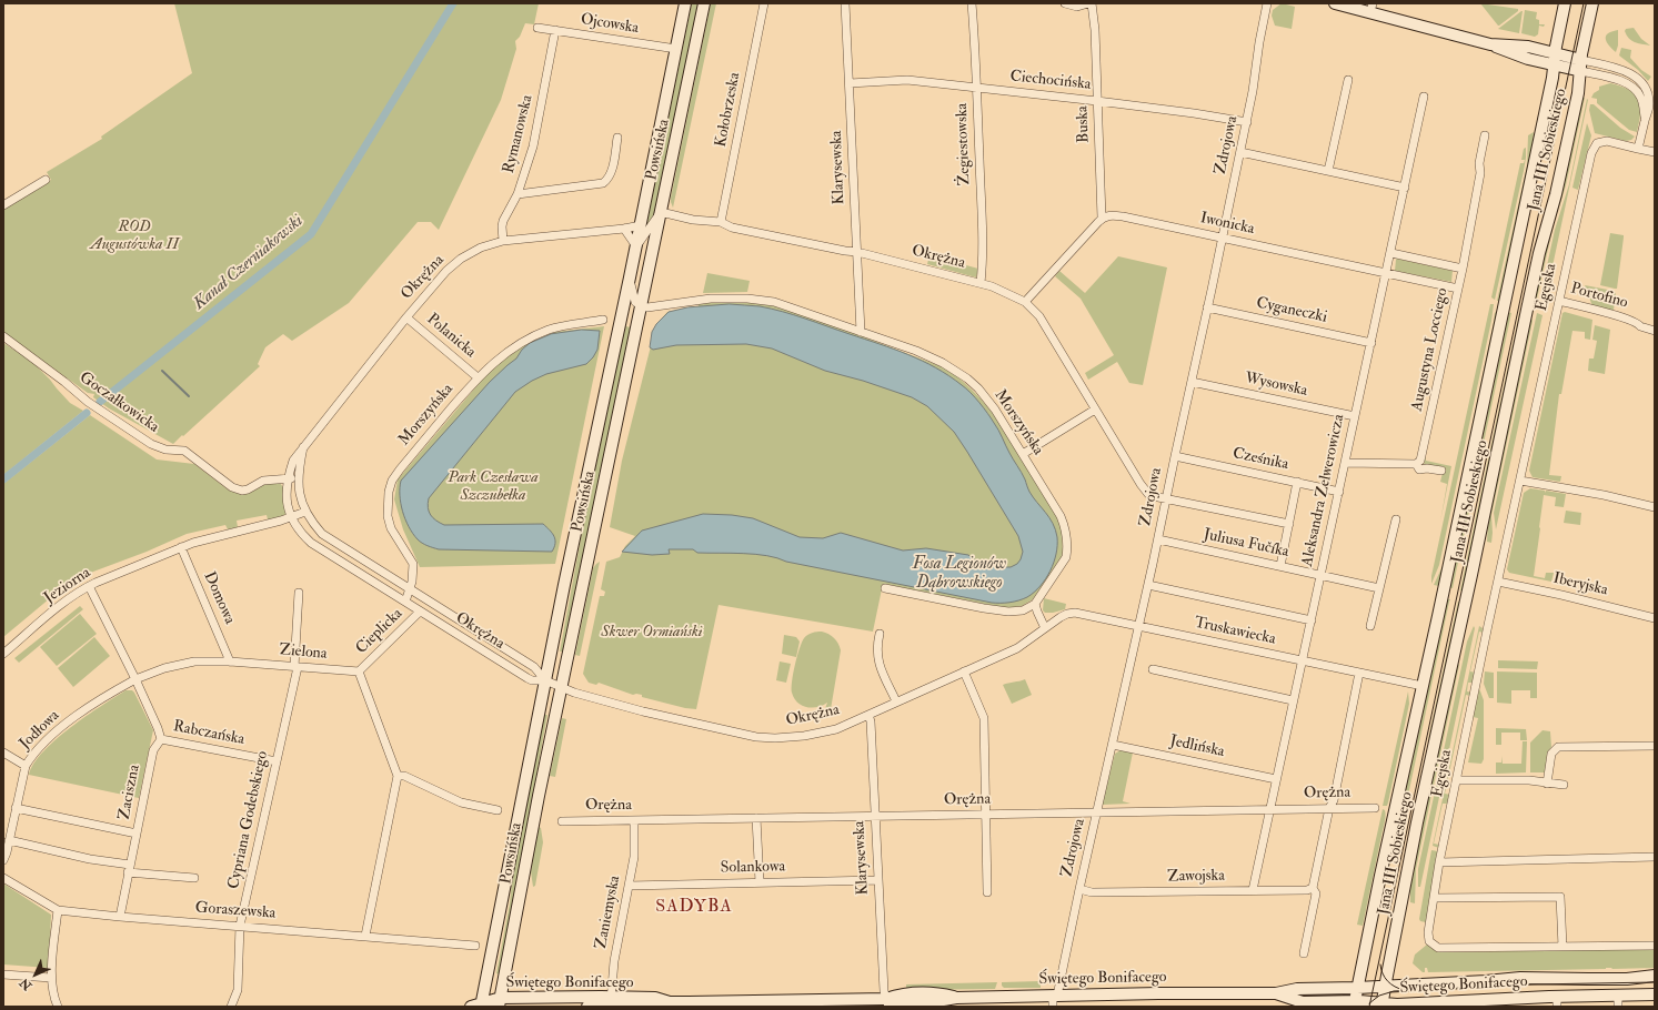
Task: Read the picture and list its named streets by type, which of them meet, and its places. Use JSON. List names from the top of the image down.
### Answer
{
  "streets": {
    "main road": ["Powsińska", "Jana III Sobieskiego", "Świętego Bonifacego"],
    "street": [
      "Ojcowska",
      "Ciechocińska",
      "Kołobrzeska",
      "Buska",
      "Rymanowska",
      "Żegiestowska",
      "Zdrojowa",
      "Klarysewska",
      "Iwonicka",
      "Okrężna",
      "Egejska",
      "Portofino",
      "Cyganeczki",
      "Polanicka",
      "Augustyna Locciego",
      "Wysowska",
      "Goczałkowicka",
      "Morszyńska",
      "Cześnika",
      "Aleksandra Zelwerowicza",
      "Juliusa Fučíka",
      "Iberyjska",
      "Jeziorna",
      "Domowa",
      "Cieplicka",
      "Truskawiecka",
      "Zielona",
      "Jodłowa",
      "Rabczańska",
      "Jedlińska",
      "Zaciszna",
      "Orężna",
      "Cypriana Godebskiego",
      "Solankowa",
      "Zawojska",
      "Goraszewska",
      "Zaniemyska"
    ]
  },
  "crossings": [
    ["Ojcowska", "Rymanowska"],
    ["Ojcowska", "Powsińska"],
    ["Ciechocińska", "Buska"],
    ["Ciechocińska", "Żegiestowska"],
    ["Ciechocińska", "Zdrojowa"],
    ["Ciechocińska", "Klarysewska"],
    ["Kołobrzeska", "Okrężna"],
    ["Buska", "Iwonicka"],
    ["Rymanowska", "Okrężna"],
    ["Żegiestowska", "Okrężna"],
    ["Zdrojowa", "Iwonicka"],
    ["Zdrojowa", "Okrężna"],
    ["Zdrojowa", "Cyganeczki"],
    ["Zdrojowa", "Wysowska"],
    ["Zdrojowa", "Cześnika"],
    ["Zdrojowa", "Juliusa Fučíka"],
    ["Zdrojowa", "Truskawiecka"],
    ["Zdrojowa", "Jedlińska"],
    ["Zdrojowa", "Orężna"],
    ["Zdrojowa", "Zawojska"],
    ["Zdrojowa", "Świętego Bonifacego"],
    ["Powsińska", "Okrężna"],
    ["Powsińska", "Morszyńska"],
    ["Powsińska", "Świętego Bonifacego"],
    ["Jana III Sobieskiego", "Truskawiecka"],
    ["Jana III Sobieskiego", "Świętego Bonifacego"],
    ["Klarysewska", "Okrężna"],
    ["Klarysewska", "Morszyńska"],
    ["Klarysewska", "Orężna"],
    ["Klarysewska", "Solankowa"],
    ["Klarysewska", "Świętego Bonifacego"],
    ["Iwonicka", "Augustyna Locciego"],
    ["Iwonicka", "Aleksandra Zelwerowicza"],
    ["Okrężna", "Polanicka"],
    ["Okrężna", "Goczałkowicka"],
    ["Okrężna", "Morszyńska"],
    ["Okrężna", "Jeziorna"],
    ["Okrężna", "Cieplicka"],
    ["Okrężna", "Truskawiecka"],
    ["Egejska", "Portofino"],
    ["Egejska", "Iberyjska"],
    ["Cyganeczki", "Aleksandra Zelwerowicza"],
    ["Polanicka", "Morszyńska"],
    ["Wysowska", "Aleksandra Zelwerowicza"],
    ["Cześnika", "Aleksandra Zelwerowicza"],
    ["Aleksandra Zelwerowicza", "Juliusa Fučíka"],
    ["Aleksandra Zelwerowicza", "Truskawiecka"],
    ["Aleksandra Zelwerowicza", "Jedlińska"],
    ["Aleksandra Zelwerowicza", "Orężna"],
    ["Aleksandra Zelwerowicza", "Zawojska"],
    ["Jeziorna", "Domowa"],
    ["Domowa", "Zielona"],
    ["Cieplicka", "Zielona"],
    ["Zielona", "Jodłowa"],
    ["Zielona", "Cypriana Godebskiego"],
    ["Rabczańska", "Zaciszna"],
    ["Rabczańska", "Cypriana Godebskiego"],
    ["Zaciszna", "Goraszewska"],
    ["Orężna", "Zaniemyska"],
    ["Cypriana Godebskiego", "Goraszewska"],
    ["Solankowa", "Zaniemyska"],
    ["Zaniemyska", "Świętego Bonifacego"]
  ],
  "districts": ["SADYBA"],
  "water": ["Kanał Czerniakowski", "Fosa Legionów Dąbrowskiego"],
  "parks": ["ROD Augustówka II", "Park Czesława Szczubełka", "Skwer Ormiański"],
  "north": "bottom left"
}
